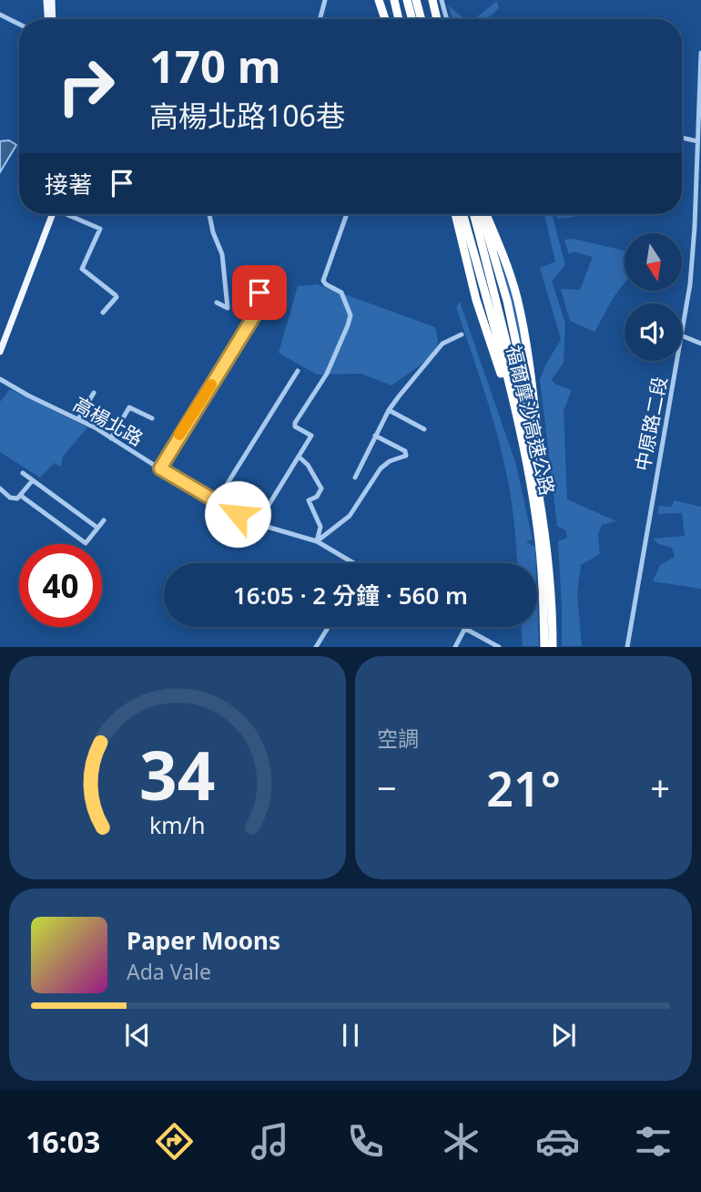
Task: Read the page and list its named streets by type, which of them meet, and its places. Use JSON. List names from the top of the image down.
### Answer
{
  "streets": {
    "highway": ["福爾摩沙高速公路"],
    "street": ["高楊北路", "中原路二段"]
  },
  "north": "bottom",
  "page": {
    "turn": ["170 m", "高楊北路106巷"],
    "then": "接著",
    "limit": "40",
    "trip": "16:05 · 2 分鐘 · 560 m",
    "tile": "空調",
    "heat": ["−", "21°", "+"],
    "song": ["Paper Moons", "Ada Vale"],
    "tabs": "16:03",
    "gauge": ["34", "km/h"]
  }
}
